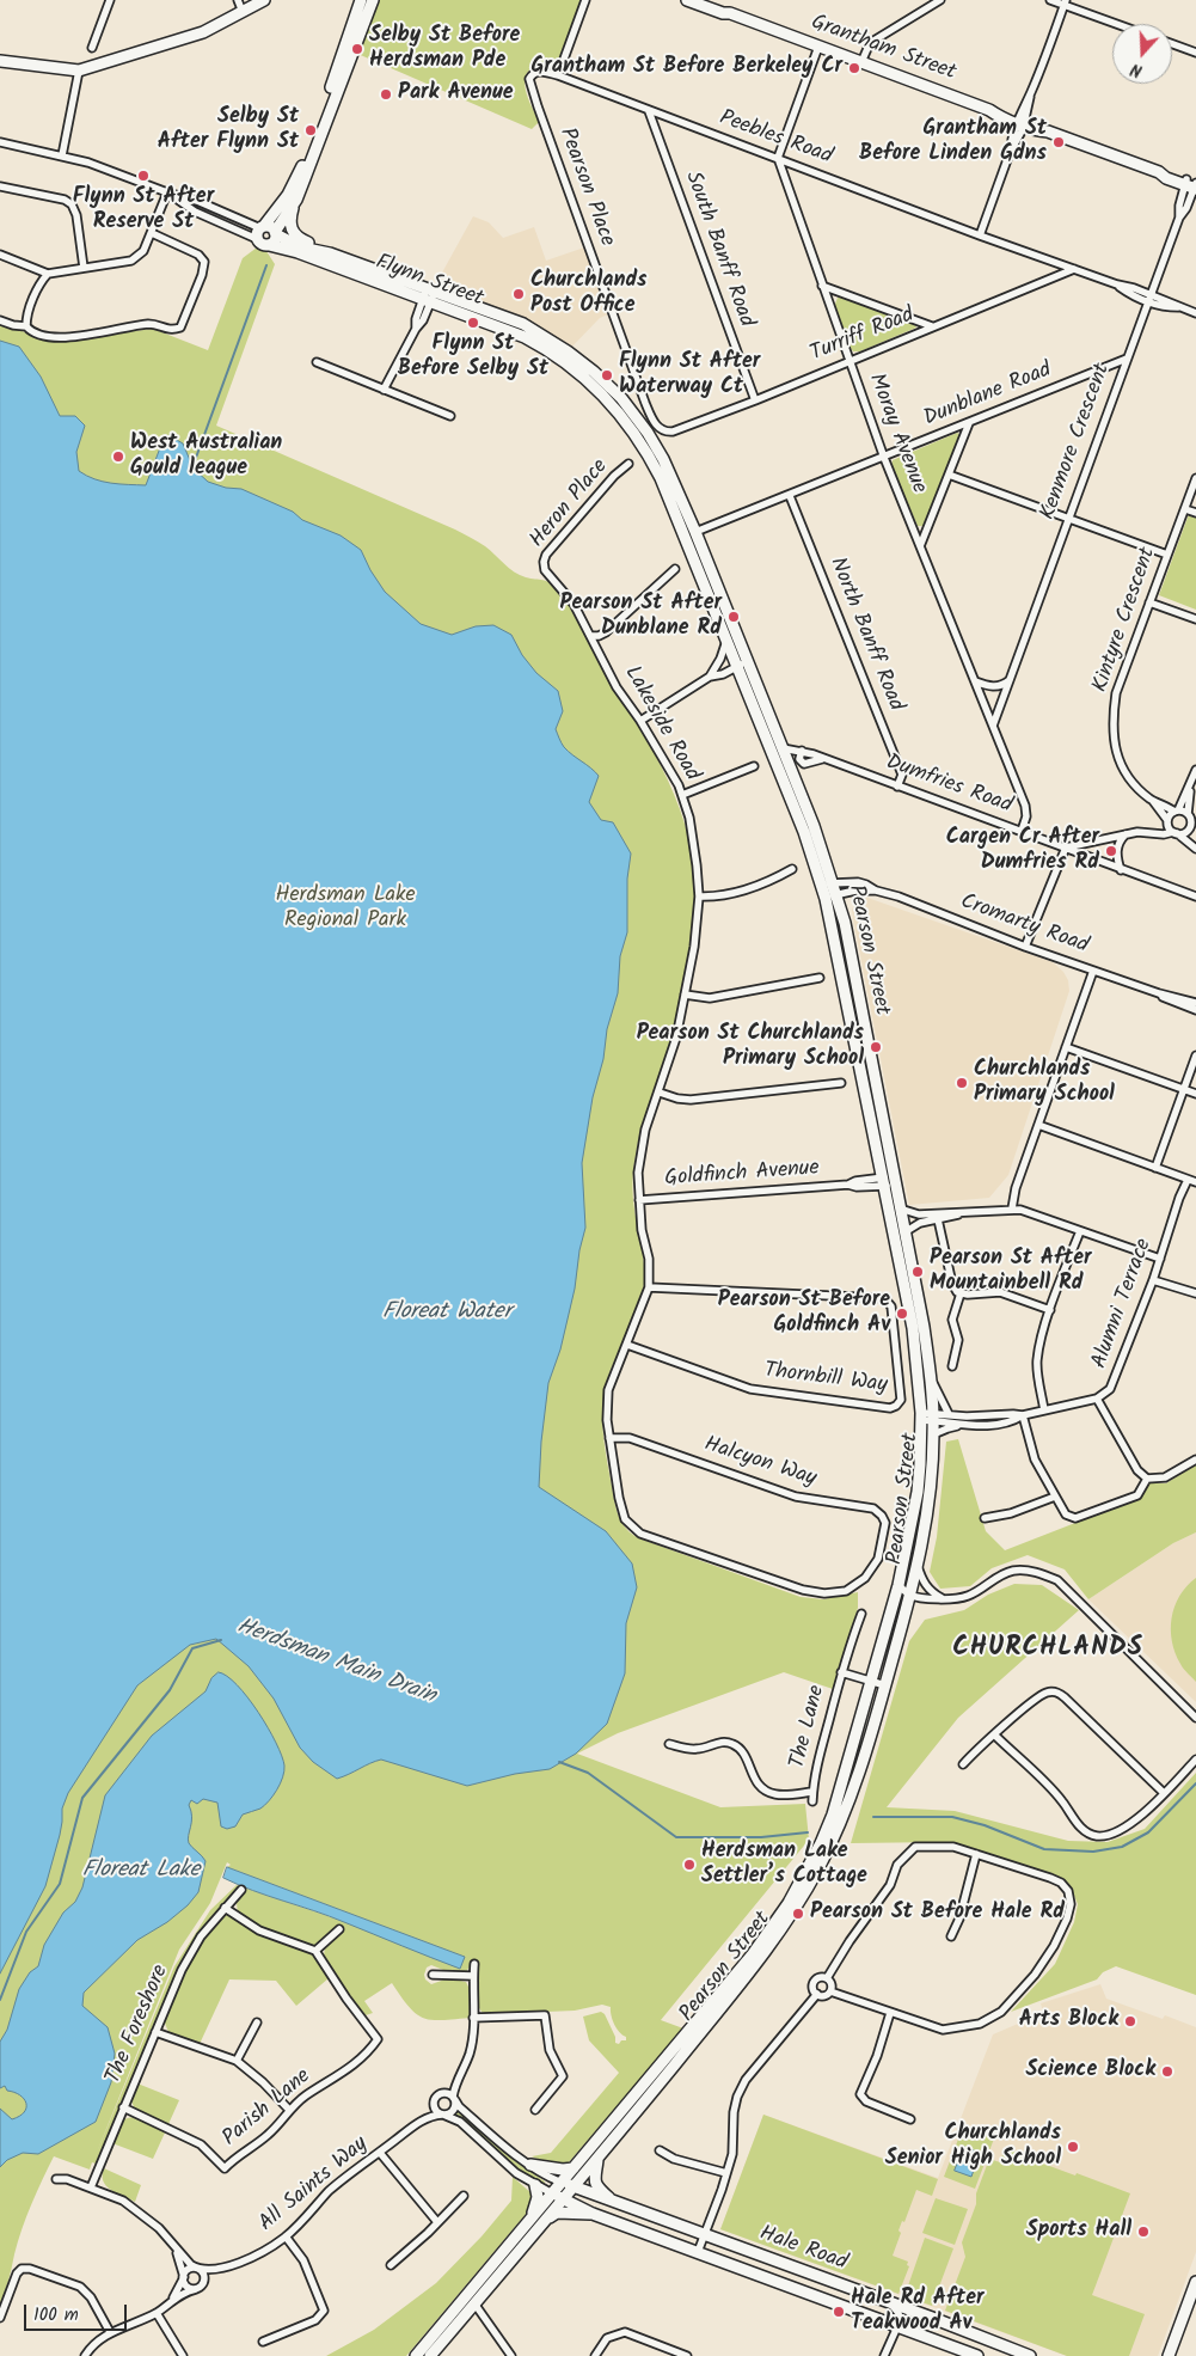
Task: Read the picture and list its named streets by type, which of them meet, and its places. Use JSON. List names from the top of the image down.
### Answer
{
  "streets": {
    "main road": [
      "Grantham Street",
      "Flynn Street",
      "Pearson Street",
      "Hale Road"
    ],
    "street": [
      "Peebles Road",
      "Pearson Place",
      "South Banff Road",
      "Turriff Road",
      "Dunblane Road",
      "Moray Avenue",
      "Kenmore Crescent",
      "Heron Place",
      "Kintyre Crescent",
      "North Banff Road",
      "Lakeside Road",
      "Dumfries Road",
      "Cromarty Road",
      "Goldfinch Avenue",
      "Alumni Terrace",
      "Thornbill Way",
      "Halcyon Way",
      "The Lane",
      "The Foreshore",
      "Parish Lane",
      "All Saints Way"
    ]
  },
  "crossings": [
    ["Grantham Street", "Kenmore Crescent"],
    ["Peebles Road", "Pearson Place"],
    ["Peebles Road", "South Banff Road"],
    ["Peebles Road", "Turriff Road"],
    ["Peebles Road", "Moray Avenue"],
    ["Peebles Road", "Kenmore Crescent"],
    ["Pearson Place", "Turriff Road"],
    ["South Banff Road", "Turriff Road"],
    ["Flynn Street", "Pearson Street"],
    ["Turriff Road", "Moray Avenue"],
    ["Dunblane Road", "Moray Avenue"],
    ["Dunblane Road", "Kenmore Crescent"],
    ["Dunblane Road", "North Banff Road"],
    ["Dunblane Road", "Pearson Street"],
    ["Moray Avenue", "Kenmore Crescent"],
    ["Moray Avenue", "Dumfries Road"],
    ["Heron Place", "Lakeside Road"],
    ["North Banff Road", "Dumfries Road"],
    ["Lakeside Road", "Goldfinch Avenue"],
    ["Lakeside Road", "Thornbill Way"],
    ["Lakeside Road", "Halcyon Way"],
    ["Dumfries Road", "Pearson Street"],
    ["Cromarty Road", "Pearson Street"],
    ["Pearson Street", "Goldfinch Avenue"],
    ["Pearson Street", "Alumni Terrace"],
    ["Pearson Street", "The Lane"],
    ["Pearson Street", "Hale Road"],
    ["The Foreshore", "Parish Lane"]
  ],
  "districts": ["CHURCHLANDS"],
  "water": ["Floreat Water", "Herdsman Main Drain", "Floreat Lake"],
  "parks": ["Herdsman Lake Regional Park"],
  "places": [
    "Selby St Before Herdsman Pde",
    "Grantham St Before Berkeley Cr",
    "Park Avenue",
    "Selby St After Flynn St",
    "Grantham St Before Linden Gdns",
    "Flynn St After Reserve St",
    "Churchlands Post Office",
    "Flynn St Before Selby St",
    "Flynn St After Waterway Ct",
    "West Australian Gould league",
    "Pearson St After Dunblane Rd",
    "Cargen Cr After Dumfries Rd",
    "Pearson St Churchlands Primary School",
    "Churchlands Primary School",
    "Pearson St After Mountainbell Rd",
    "Pearson St Before Goldfinch Av",
    "Herdsman Lake Settler’s Cottage",
    "Pearson St Before Hale Rd",
    "Arts Block",
    "Science Block",
    "Churchlands Senior High School",
    "Sports Hall",
    "Hale Rd After Teakwood Av"
  ],
  "scale_bar": "100 m",
  "north": "bottom"
}
